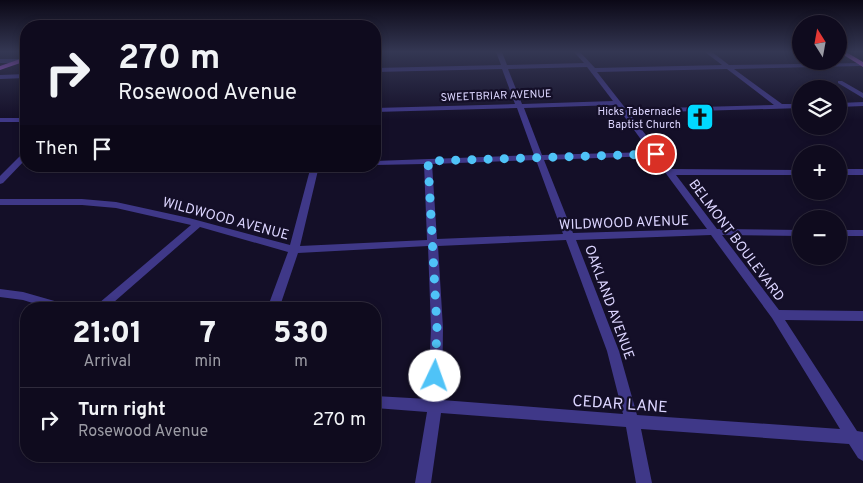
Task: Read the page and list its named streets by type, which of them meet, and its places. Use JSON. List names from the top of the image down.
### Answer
{
  "streets": {
    "street": [
      "SWEETBRIAR AVENUE",
      "WILDWOOD AVENUE",
      "BELMONT BOULEVARD",
      "OAKLAND AVENUE",
      "CEDAR LANE"
    ]
  },
  "crossings": [
    ["SWEETBRIAR AVENUE", "BELMONT BOULEVARD"],
    ["SWEETBRIAR AVENUE", "OAKLAND AVENUE"],
    ["WILDWOOD AVENUE", "BELMONT BOULEVARD"],
    ["WILDWOOD AVENUE", "OAKLAND AVENUE"],
    ["BELMONT BOULEVARD", "CEDAR LANE"],
    ["OAKLAND AVENUE", "CEDAR LANE"]
  ],
  "places": {
    "church": ["Hicks Tabernacle Baptist Church"]
  },
  "north": "top",
  "page": {
    "map_buttons": ["+", "−"],
    "turn": ["270 m", "Rosewood Avenue"],
    "then": "Then",
    "eta": [
      "21:01",
      "Arrival",
      "7",
      "min",
      "530",
      "m"
    ],
    "list": [
      {
        "name": "Turn right",
        "note": "Rosewood Avenue",
        "value": "270 m"
      }
    ]
  }
}
